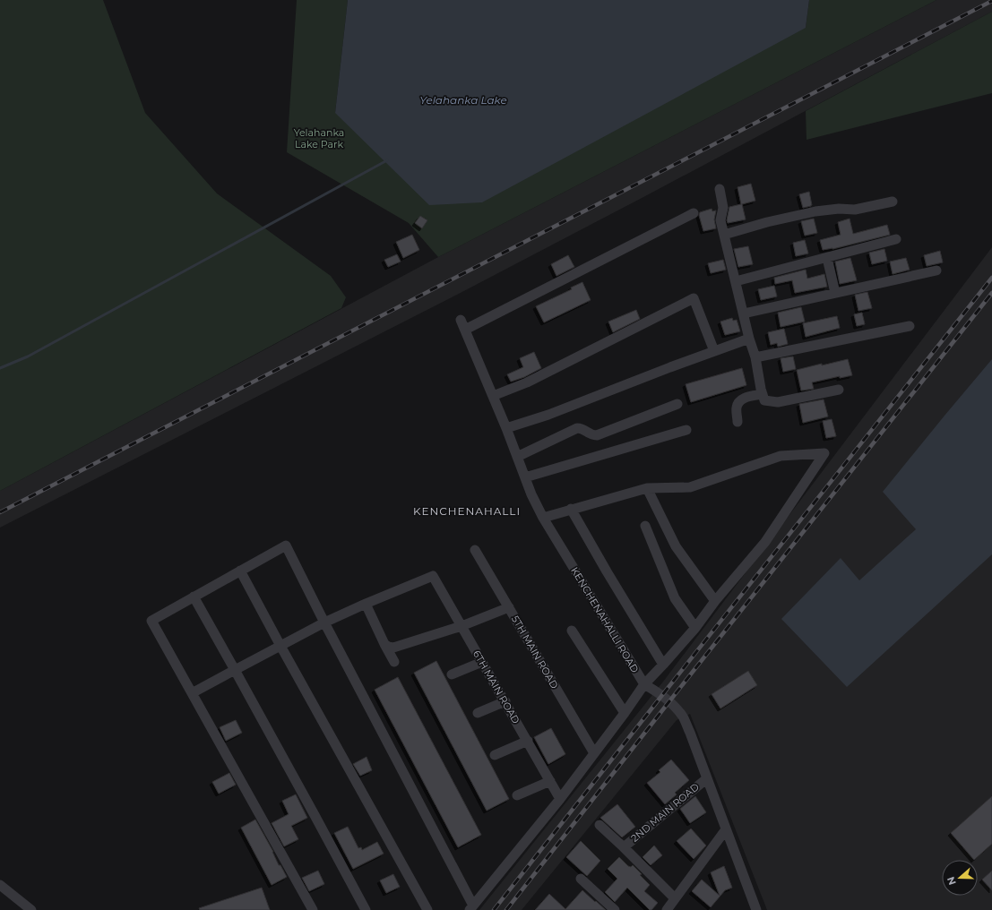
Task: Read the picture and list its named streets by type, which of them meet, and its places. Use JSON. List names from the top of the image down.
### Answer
{
  "streets": {
    "street": [
      "KENCHENAHALLI ROAD",
      "5TH MAIN ROAD",
      "6TH MAIN ROAD",
      "2ND MAIN ROAD"
    ]
  },
  "crossings": [
    ["KENCHENAHALLI ROAD", "2ND MAIN ROAD"]
  ],
  "districts": ["KENCHENAHALLI"],
  "water": ["Yelahanka Lake"],
  "parks": ["Yelahanka Lake Park"],
  "north": "left"
}
